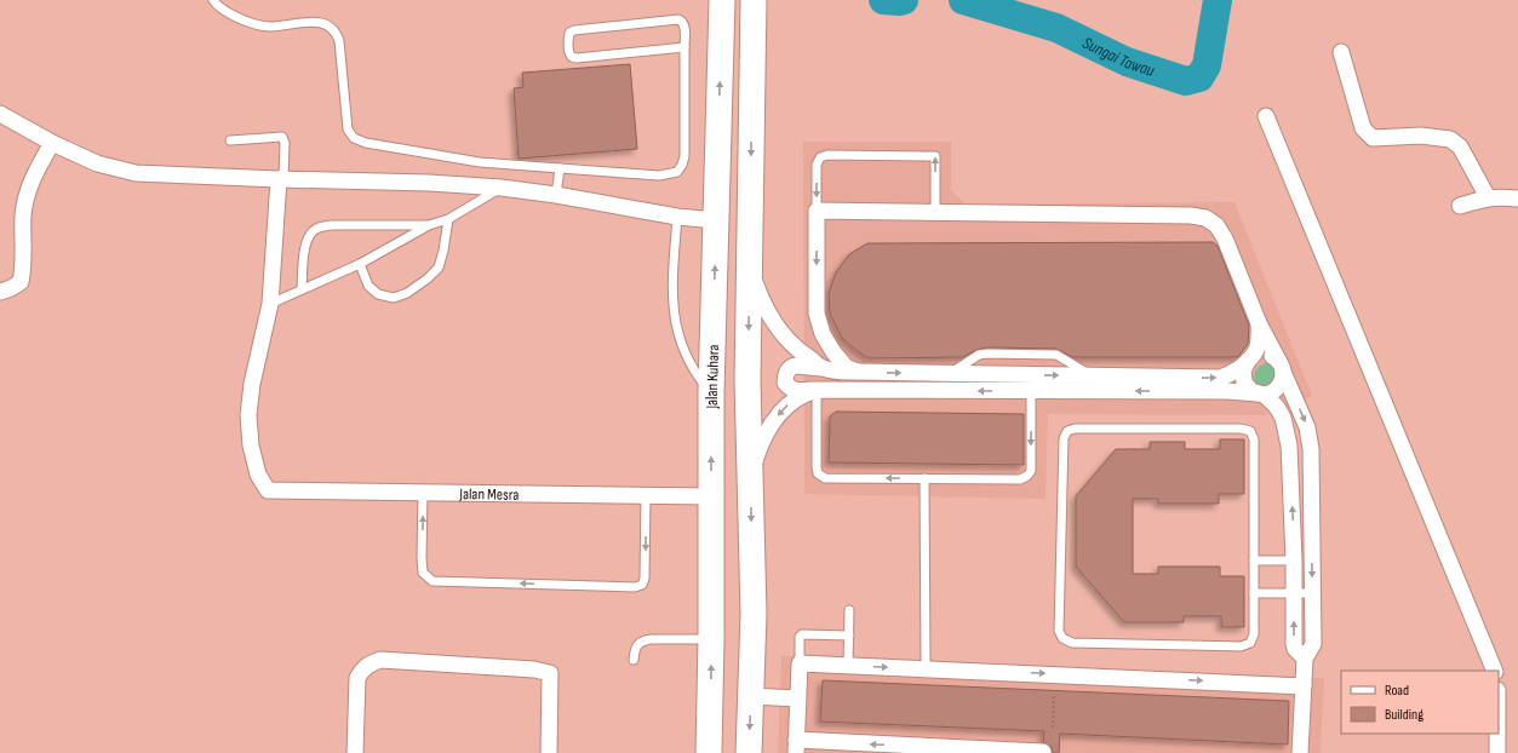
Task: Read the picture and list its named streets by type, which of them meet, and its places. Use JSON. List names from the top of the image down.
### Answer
{
  "streets": {
    "main road": ["Jalan Kuhara"],
    "street": ["Jalan Mesra"]
  },
  "crossings": [
    ["Jalan Kuhara", "Jalan Mesra"]
  ],
  "water": ["Sungai Tawau"],
  "legend": ["Road", "Building"]
}
